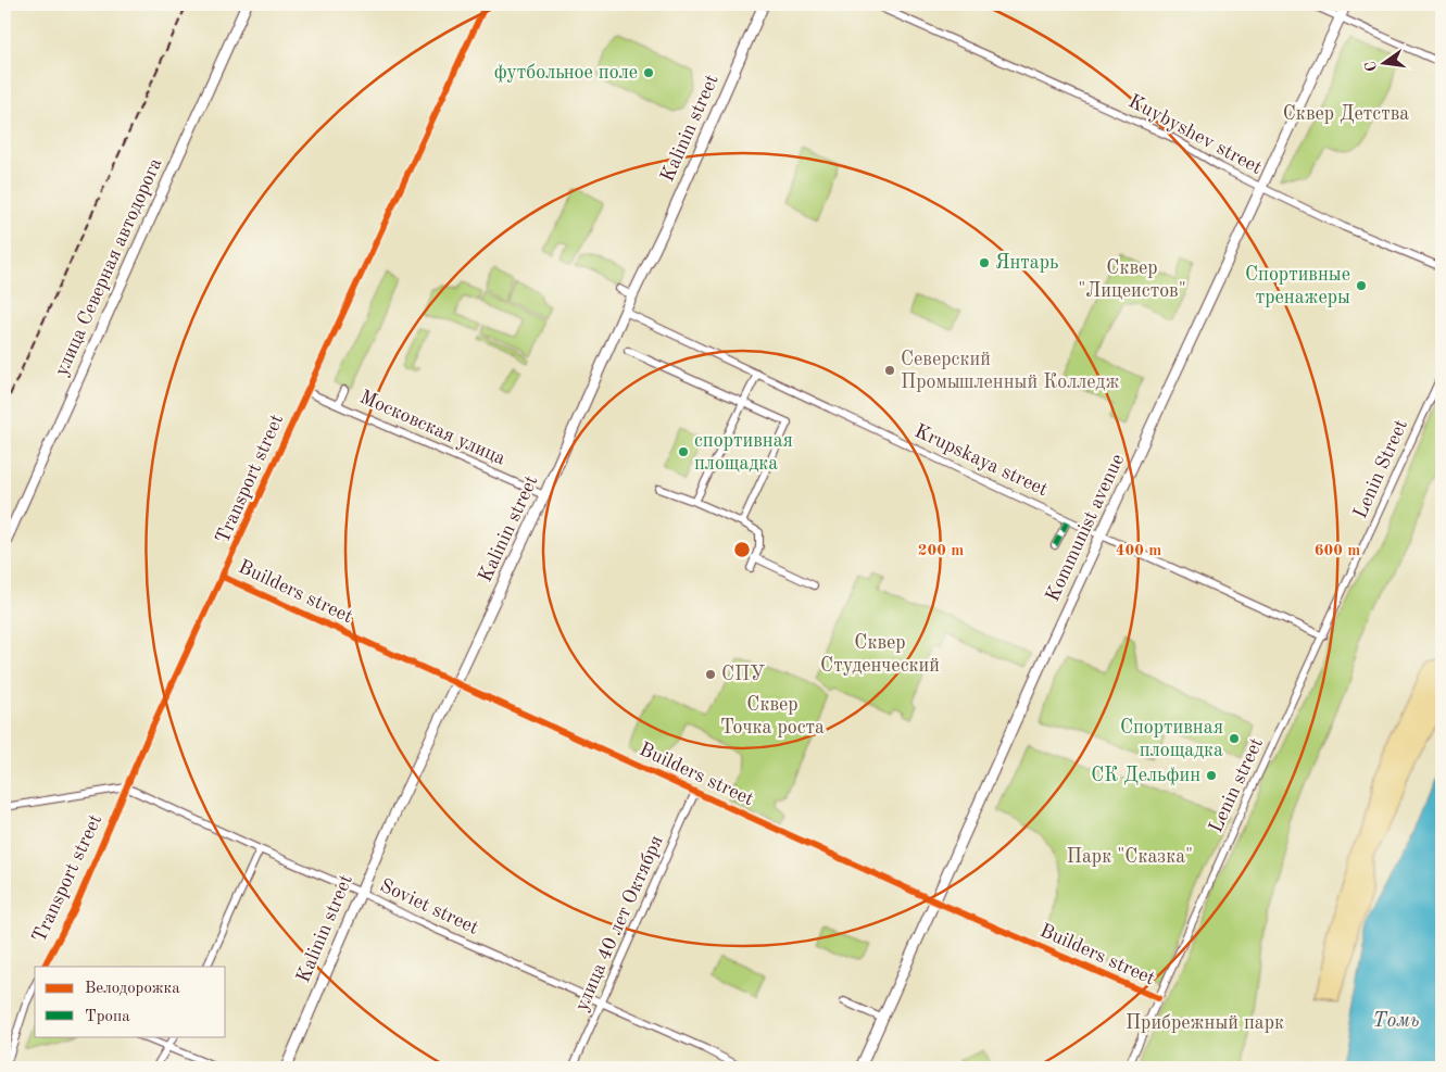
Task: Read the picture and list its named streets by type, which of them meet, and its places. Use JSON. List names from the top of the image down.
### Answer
{
  "streets": {
    "main road": ["Kalinin street", "улица Северная автодорога", "Kommunist avenue"],
    "street": [
      "Kuybyshev street",
      "Московская улица",
      "Krupskaya street",
      "Lenin Street",
      "Transport street",
      "Builders street",
      "Lenin street",
      "Soviet street",
      "улица 40 лет Октября"
    ]
  },
  "crossings": [
    ["Kalinin street", "Московская улица"],
    ["Kalinin street", "Krupskaya street"],
    ["Kalinin street", "Builders street"],
    ["Kalinin street", "Soviet street"],
    ["Kuybyshev street", "Kommunist avenue"],
    ["Московская улица", "Transport street"],
    ["Krupskaya street", "Lenin Street"],
    ["Krupskaya street", "Kommunist avenue"],
    ["Krupskaya street", "Lenin street"],
    ["Lenin Street", "Lenin street"],
    ["Transport street", "Builders street"],
    ["Transport street", "Soviet street"],
    ["Kommunist avenue", "Builders street"],
    ["Builders street", "Lenin street"],
    ["Builders street", "улица 40 лет Октября"],
    ["Soviet street", "улица 40 лет Октября"]
  ],
  "water": ["Томь"],
  "parks": [
    "Сквер Детства",
    "Сквер \"Лицеистов\"",
    "Сквер Студенческий",
    "Сквер Точка роста",
    "Парк \"Сказка\"",
    "Прибрежный парк"
  ],
  "places": [
    "футбольное поле",
    "Янтарь",
    "Спортивные тренажеры",
    "Северский Промышленный Колледж",
    "спортивная площадка",
    "СПУ",
    "Спортивная площадка",
    "СК Дельфин"
  ],
  "legend": ["Велодорожка", "Тропа"],
  "north": "left",
  "rings": ["200 m", "400 m", "600 m"]
}
